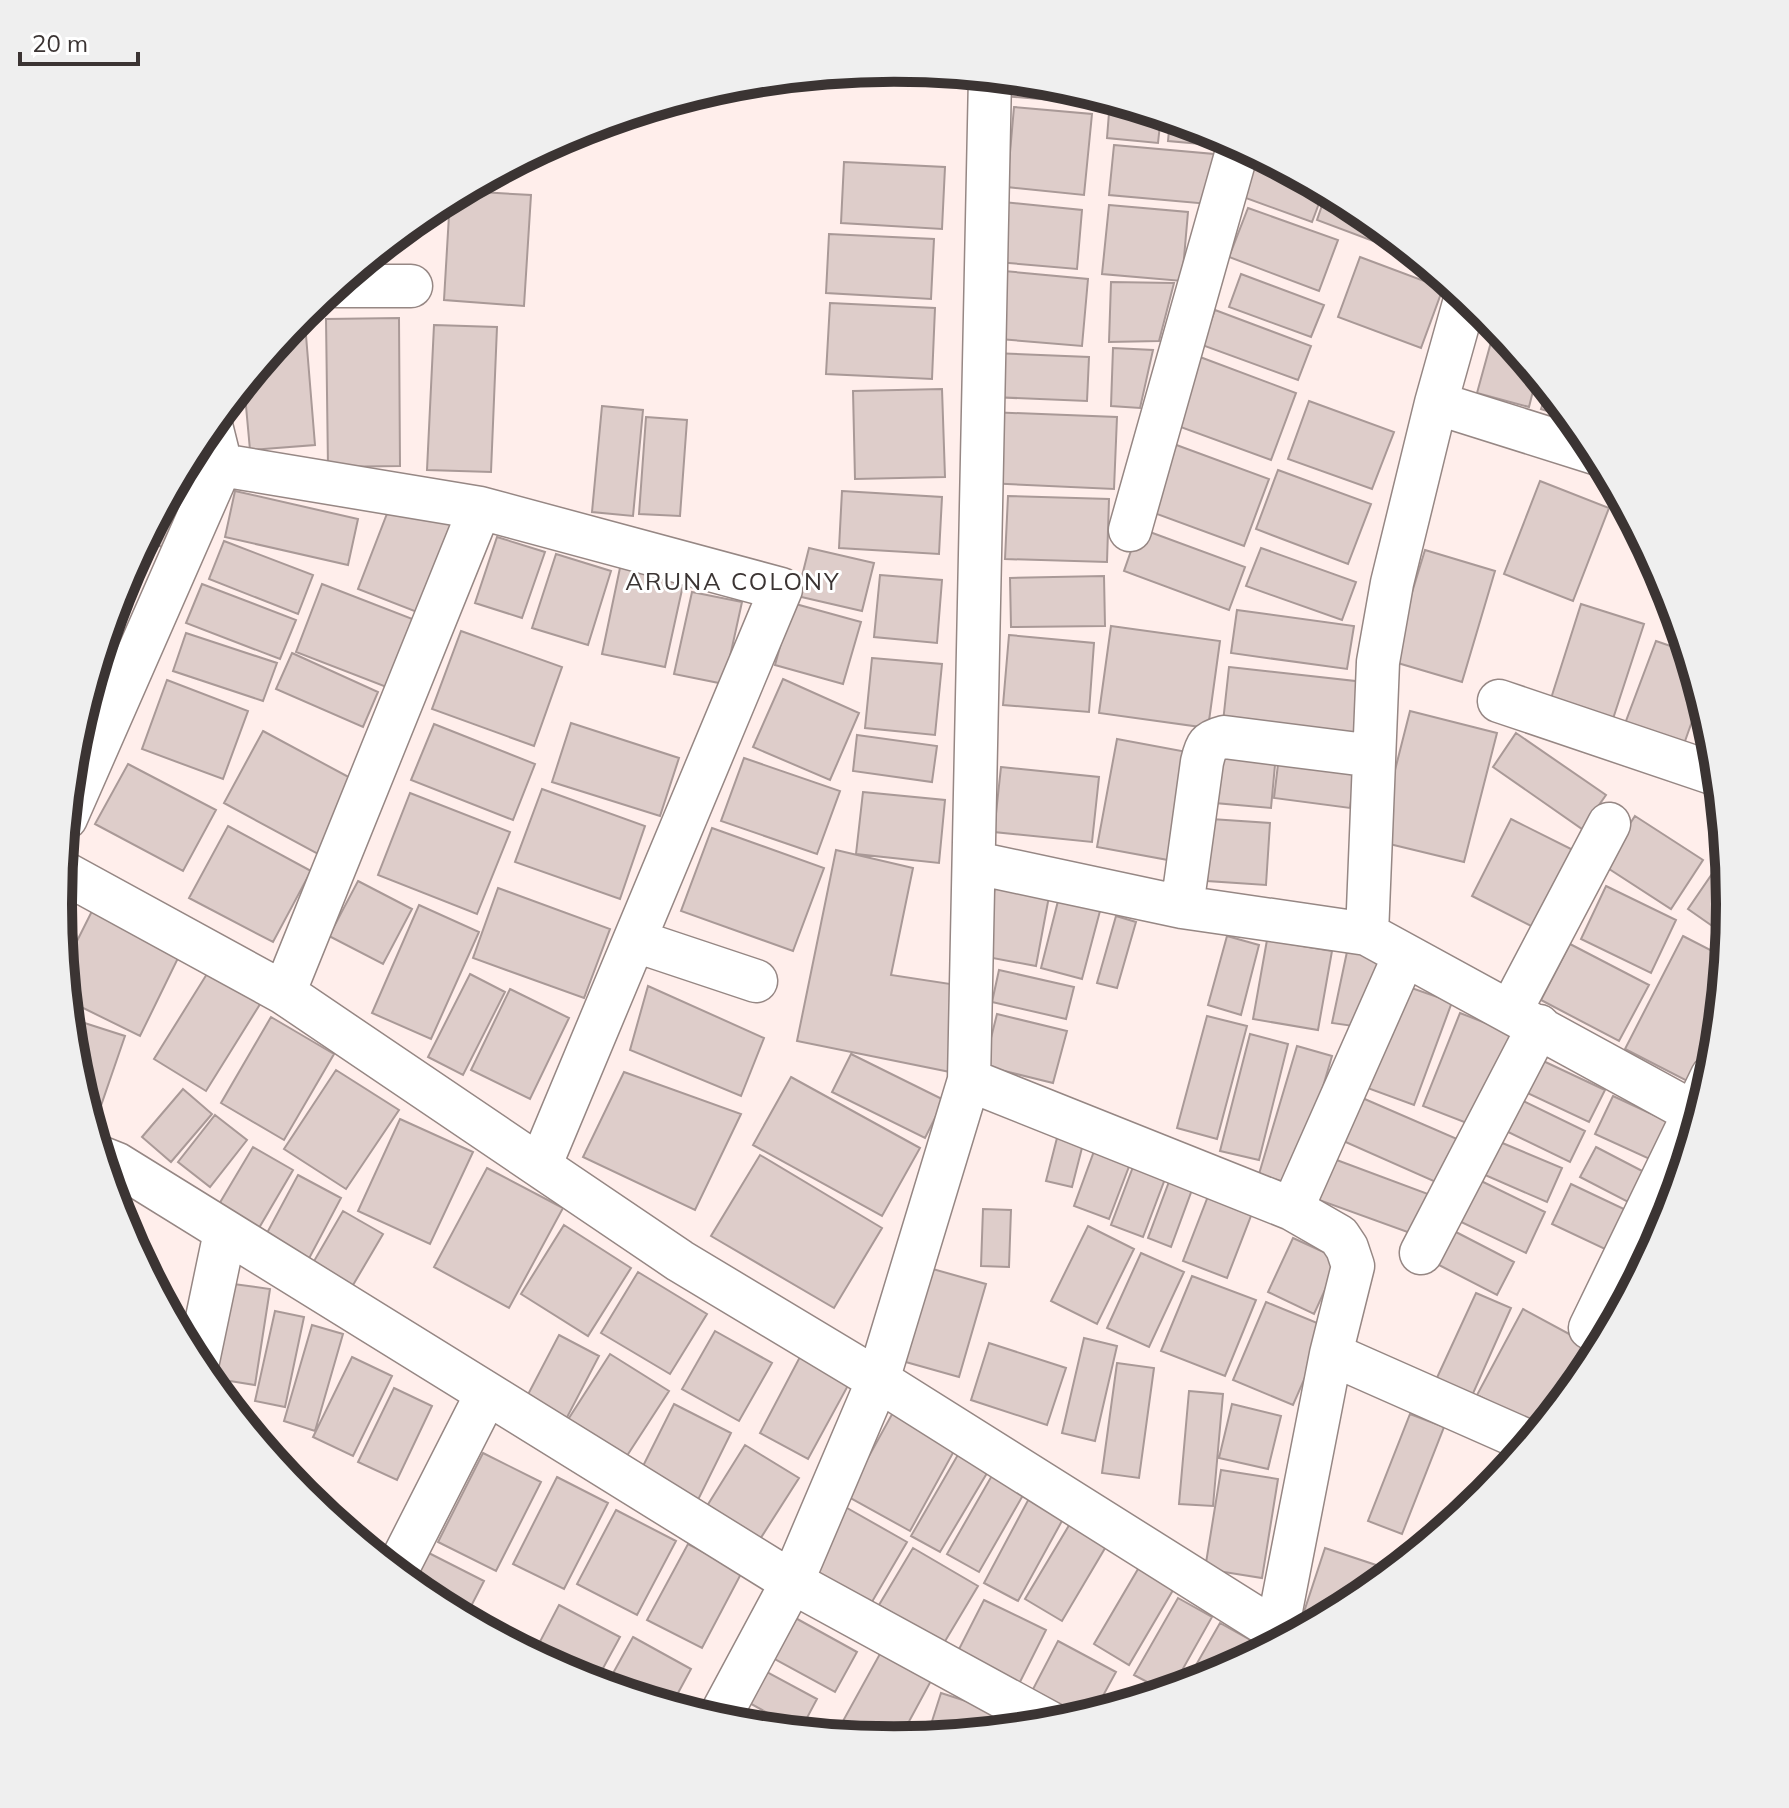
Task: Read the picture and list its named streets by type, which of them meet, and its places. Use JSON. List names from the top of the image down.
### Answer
{
  "districts": ["ARUNA COLONY"],
  "scale_bar": "20 m"
}
